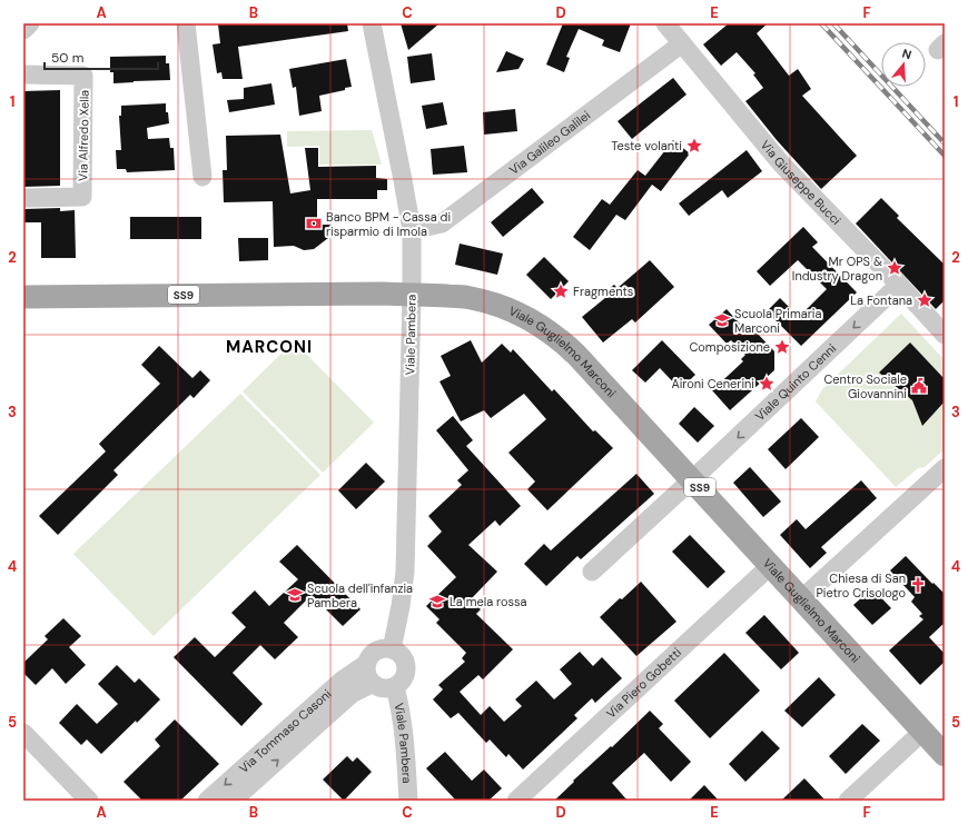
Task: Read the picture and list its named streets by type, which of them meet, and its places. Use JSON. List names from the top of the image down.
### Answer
{
  "streets": {
    "main road": ["SS9", "Viale Guglielmo Marconi"],
    "street": [
      "Via Alfredo Xella",
      "Via Galileo Galilei",
      "Via Giuseppe Bucci",
      "Viale Pambera",
      "Viale Quinto Cenni",
      "Via Piero Gobetti",
      "Via Tommaso Casoni"
    ]
  },
  "crossings": [
    ["Via Galileo Galilei", "Via Giuseppe Bucci"],
    ["Via Galileo Galilei", "Viale Pambera"],
    ["Via Giuseppe Bucci", "Viale Quinto Cenni"],
    ["Viale Pambera", "Viale Guglielmo Marconi"],
    ["Viale Pambera", "Via Tommaso Casoni"],
    ["Viale Guglielmo Marconi", "Viale Quinto Cenni"],
    ["Viale Guglielmo Marconi", "Via Piero Gobetti"]
  ],
  "districts": ["MARCONI"],
  "places": {
    "place": [
      "Teste volanti",
      "Mr OPS & Industry Dragon",
      "Fragments",
      "La Fontana",
      "Composizione",
      "Aironi Cenerini"
    ],
    "bank": ["Banco BPM - Cassa di risparmio di Imola"],
    "school or university": ["Scuola Primaria Marconi", "Scuola dell'infanzia Pambera", "La mela rossa"],
    "public building": ["Centro Sociale Giovannini"],
    "church": ["Chiesa di San Pietro Crisologo"]
  },
  "scale_bar": "50 m",
  "north": "top",
  "grid": {
    "columns": [
      "A",
      "B",
      "C",
      "D",
      "E",
      "F"
    ],
    "rows": [
      "1",
      "2",
      "3",
      "4",
      "5"
    ]
  }
}
